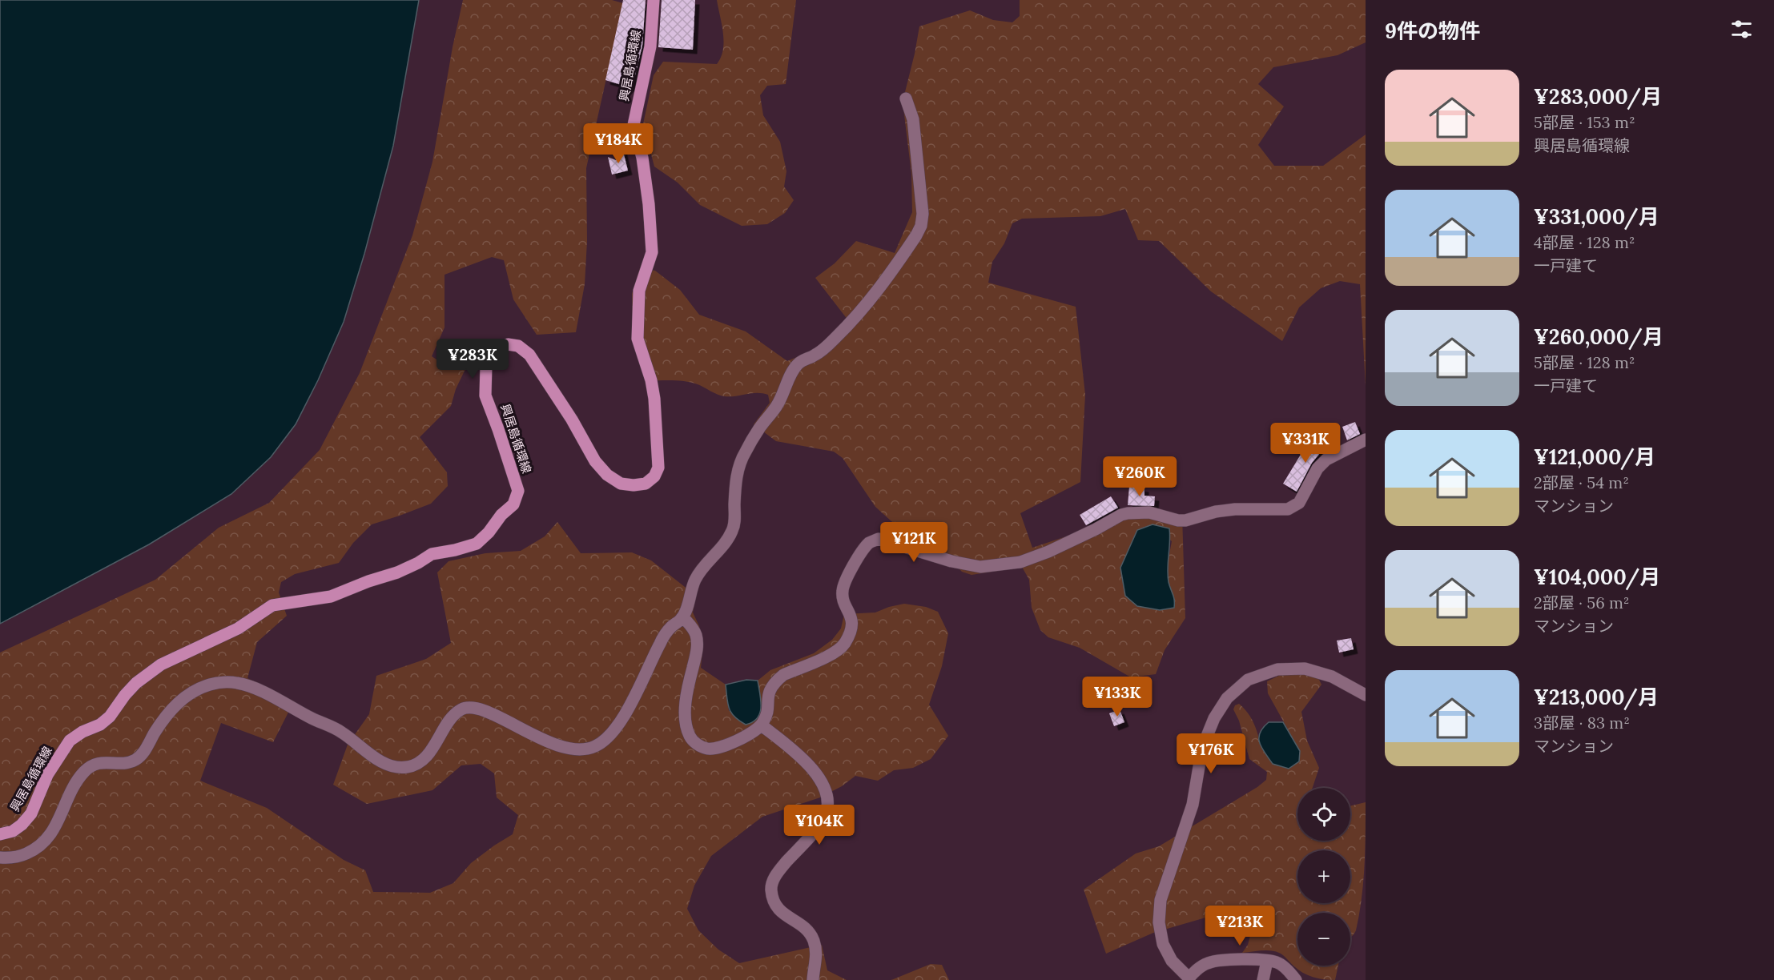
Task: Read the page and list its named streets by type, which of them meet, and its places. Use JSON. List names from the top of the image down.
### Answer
{
  "streets": {
    "main road": ["興居島循環線"]
  },
  "page": {
    "heading": "9件の物件",
    "list": [
      {
        "name": "¥283,000/月",
        "note": "5部屋 · 153 m² · 興居島循環線"
      },
      {
        "name": "¥331,000/月",
        "note": "4部屋 · 128 m² · 一戸建て"
      },
      {
        "name": "¥260,000/月",
        "note": "5部屋 · 128 m² · 一戸建て"
      },
      {
        "name": "¥121,000/月",
        "note": "2部屋 · 54 m² · マンション"
      },
      {
        "name": "¥104,000/月",
        "note": "2部屋 · 56 m² · マンション"
      },
      {
        "name": "¥213,000/月",
        "note": "3部屋 · 83 m² · マンション"
      }
    ],
    "price": [
      "¥184K",
      "¥283K",
      "¥331K",
      "¥260K",
      "¥121K",
      "¥133K",
      "¥176K",
      "¥104K",
      "¥213K"
    ],
    "map_buttons": ["+", "−"]
  }
}
